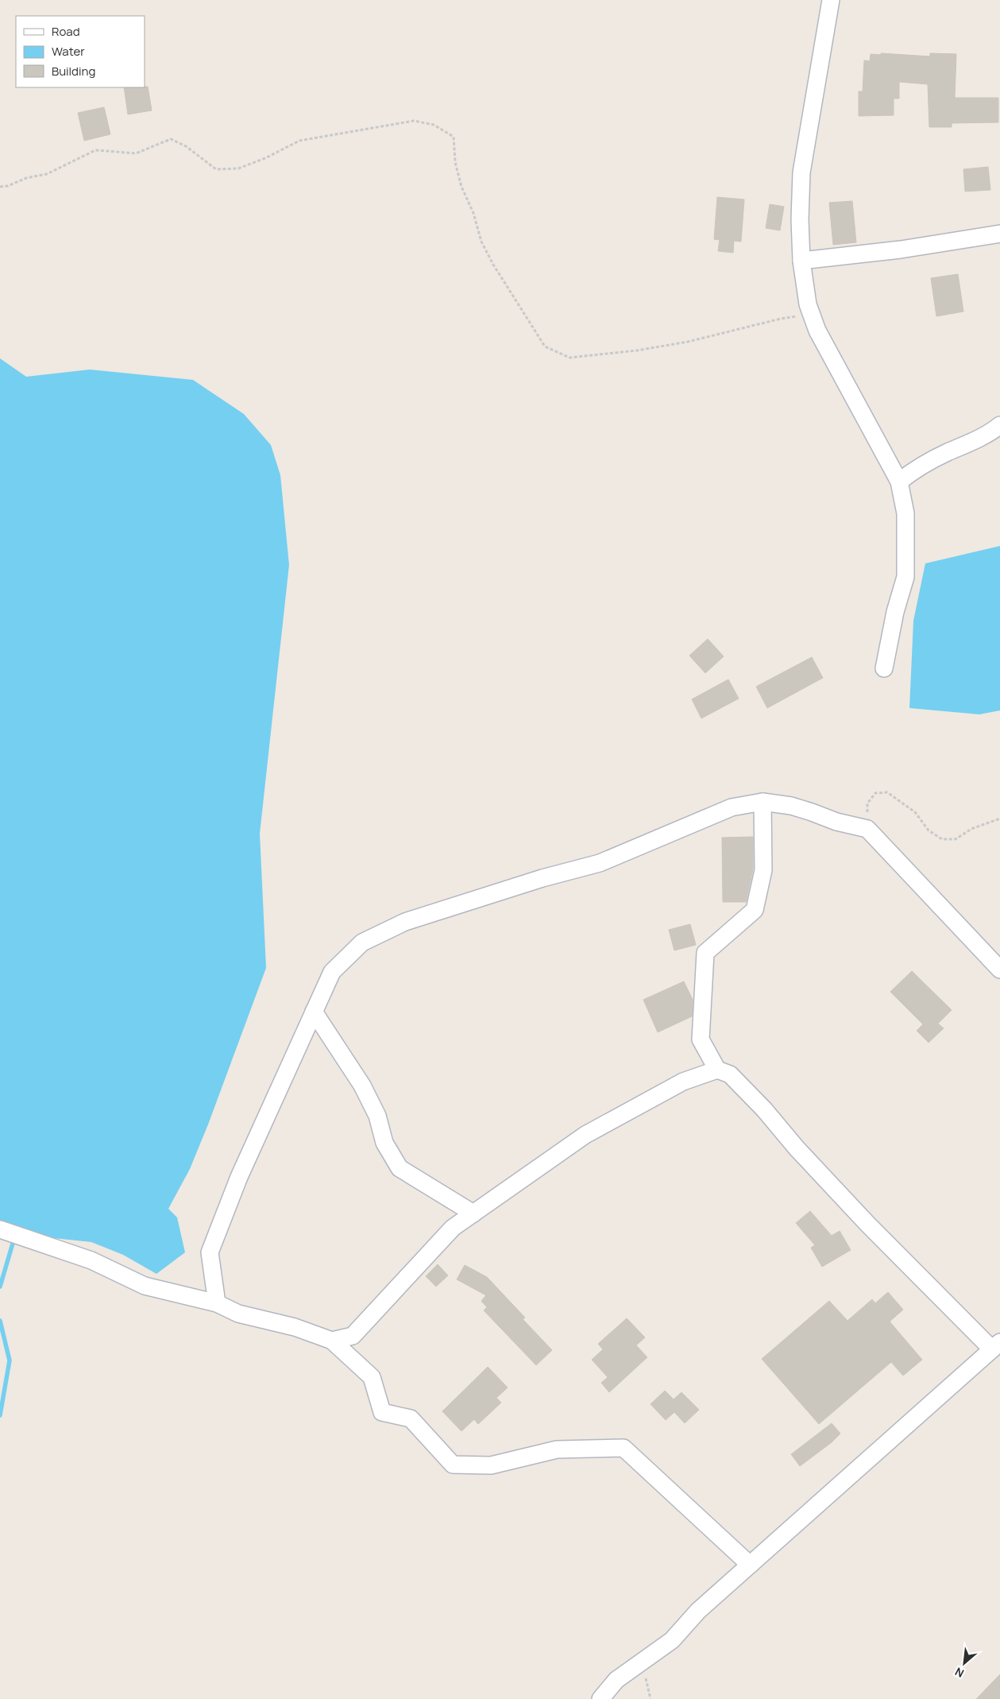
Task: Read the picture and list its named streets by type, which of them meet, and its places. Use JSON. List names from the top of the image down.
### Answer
{
  "legend": ["Road", "Water", "Building"],
  "north": "bottom left"
}
